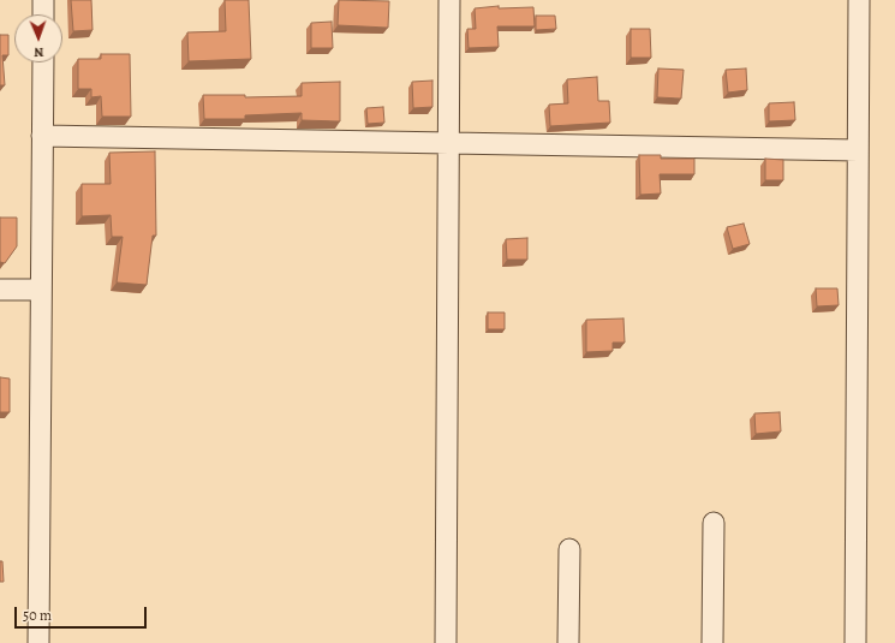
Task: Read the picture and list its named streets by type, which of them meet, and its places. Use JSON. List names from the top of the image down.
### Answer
{
  "scale_bar": "50 m",
  "north": "bottom"
}
